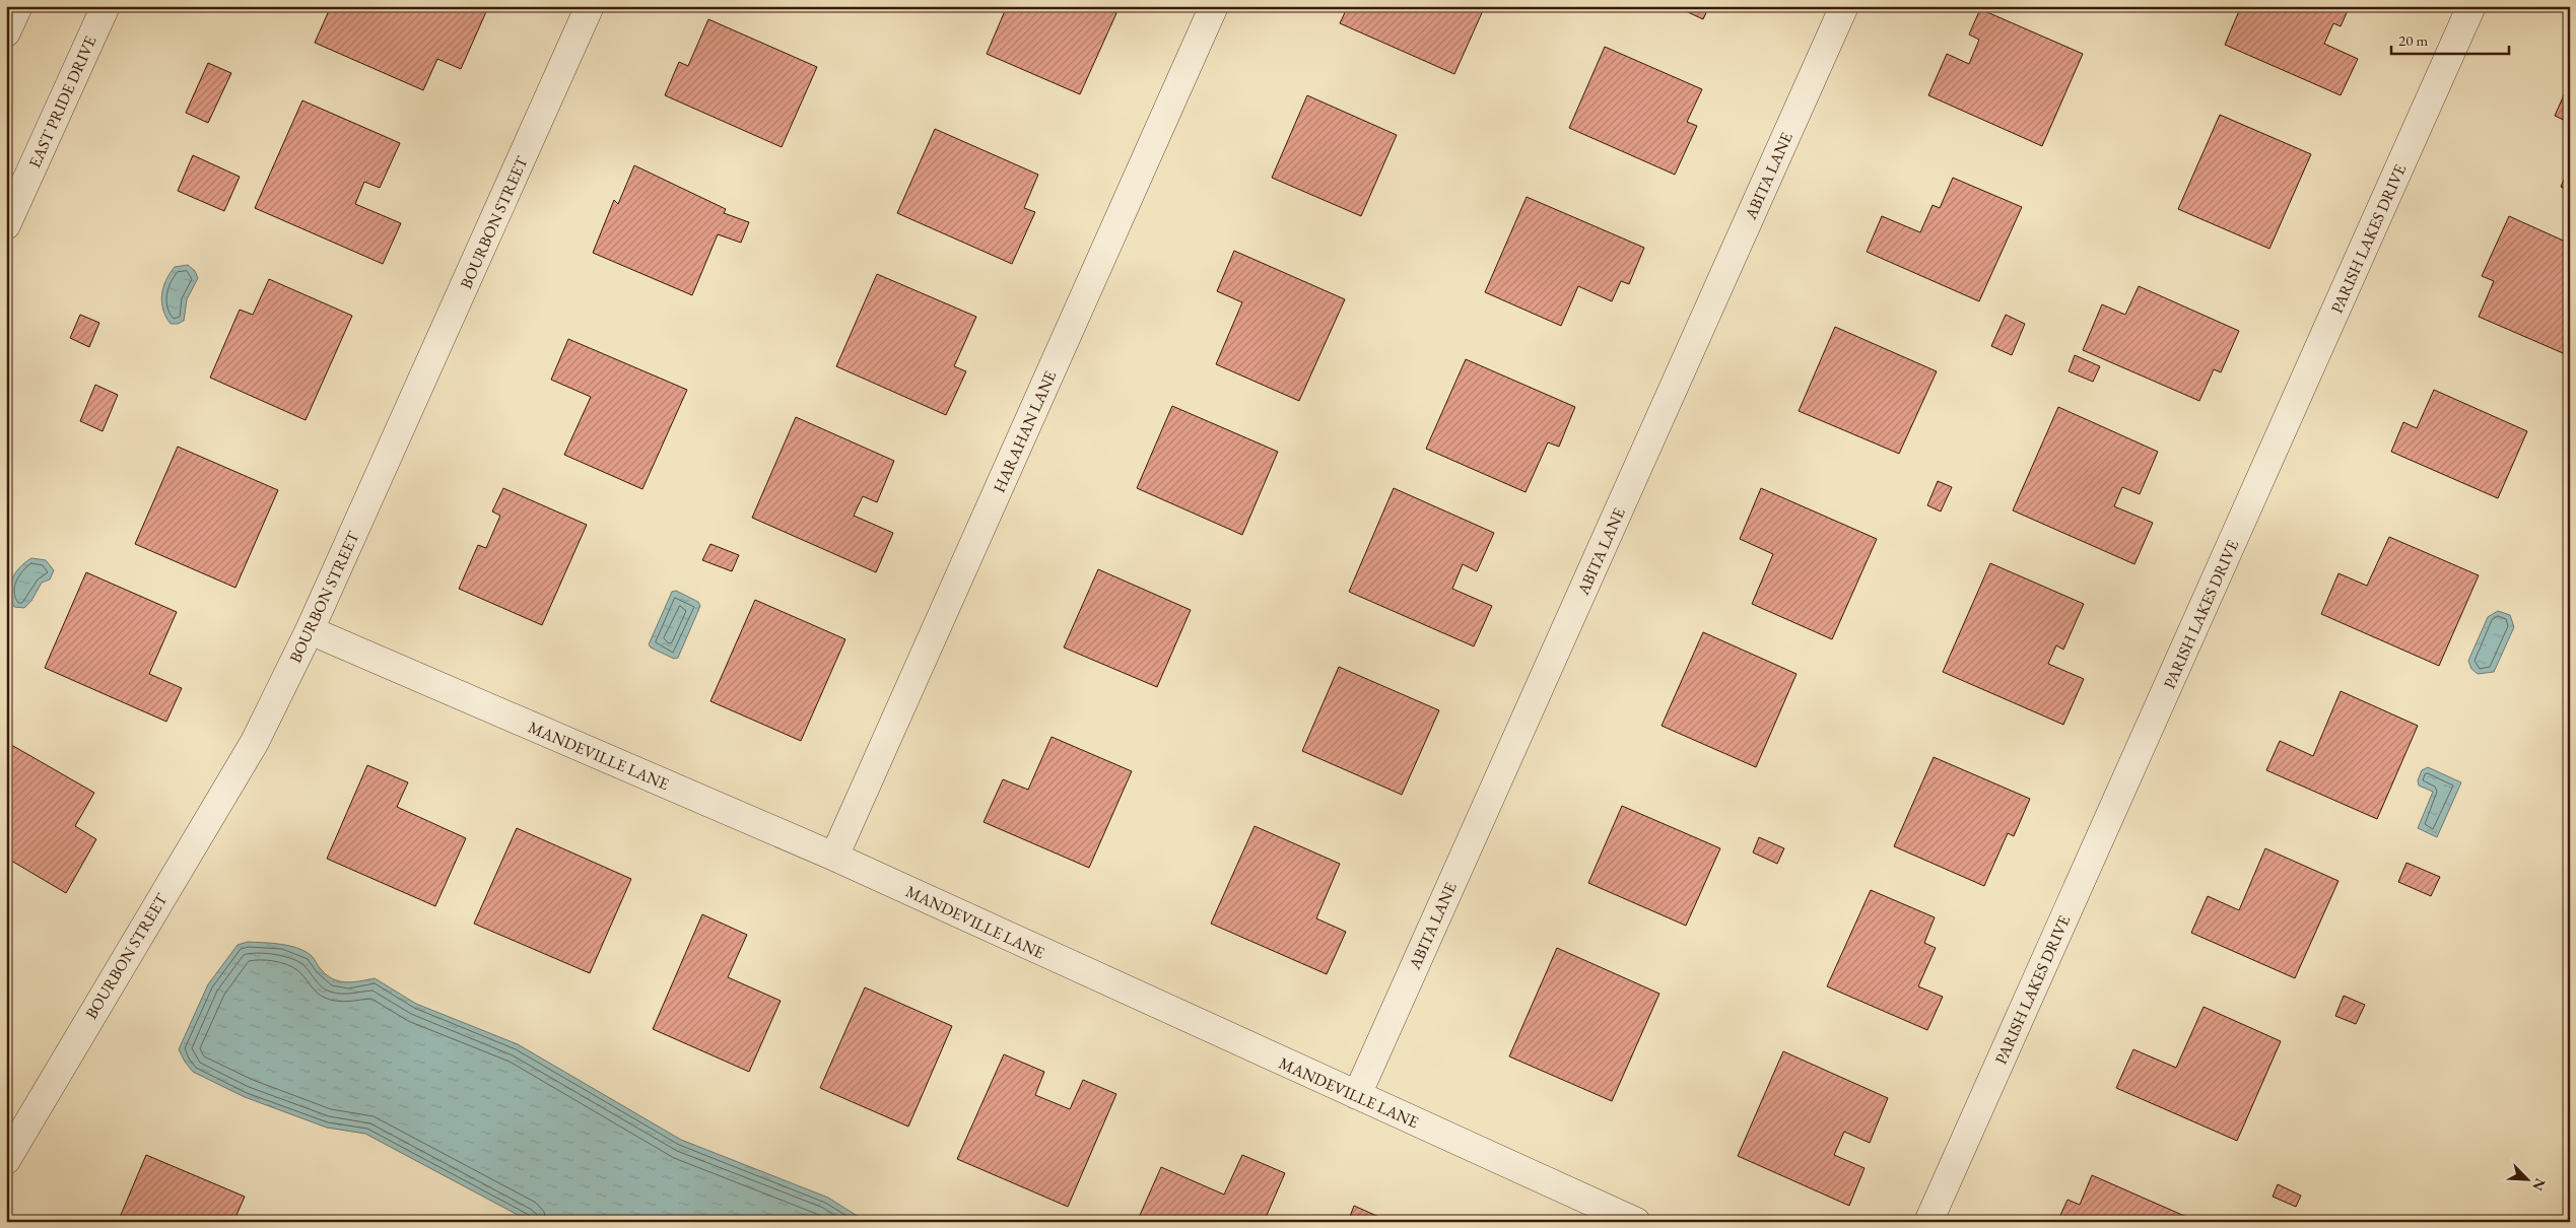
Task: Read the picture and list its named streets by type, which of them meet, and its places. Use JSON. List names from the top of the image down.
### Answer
{
  "streets": {
    "street": [
      "EAST PRIDE DRIVE",
      "ABITA LANE",
      "BOURBON STREET",
      "PARISH LAKES DRIVE",
      "HARAHAN LANE",
      "MANDEVILLE LANE"
    ]
  },
  "crossings": [
    ["ABITA LANE", "MANDEVILLE LANE"],
    ["BOURBON STREET", "MANDEVILLE LANE"],
    ["HARAHAN LANE", "MANDEVILLE LANE"]
  ],
  "scale_bar": "20 m",
  "north": "bottom right"
}
